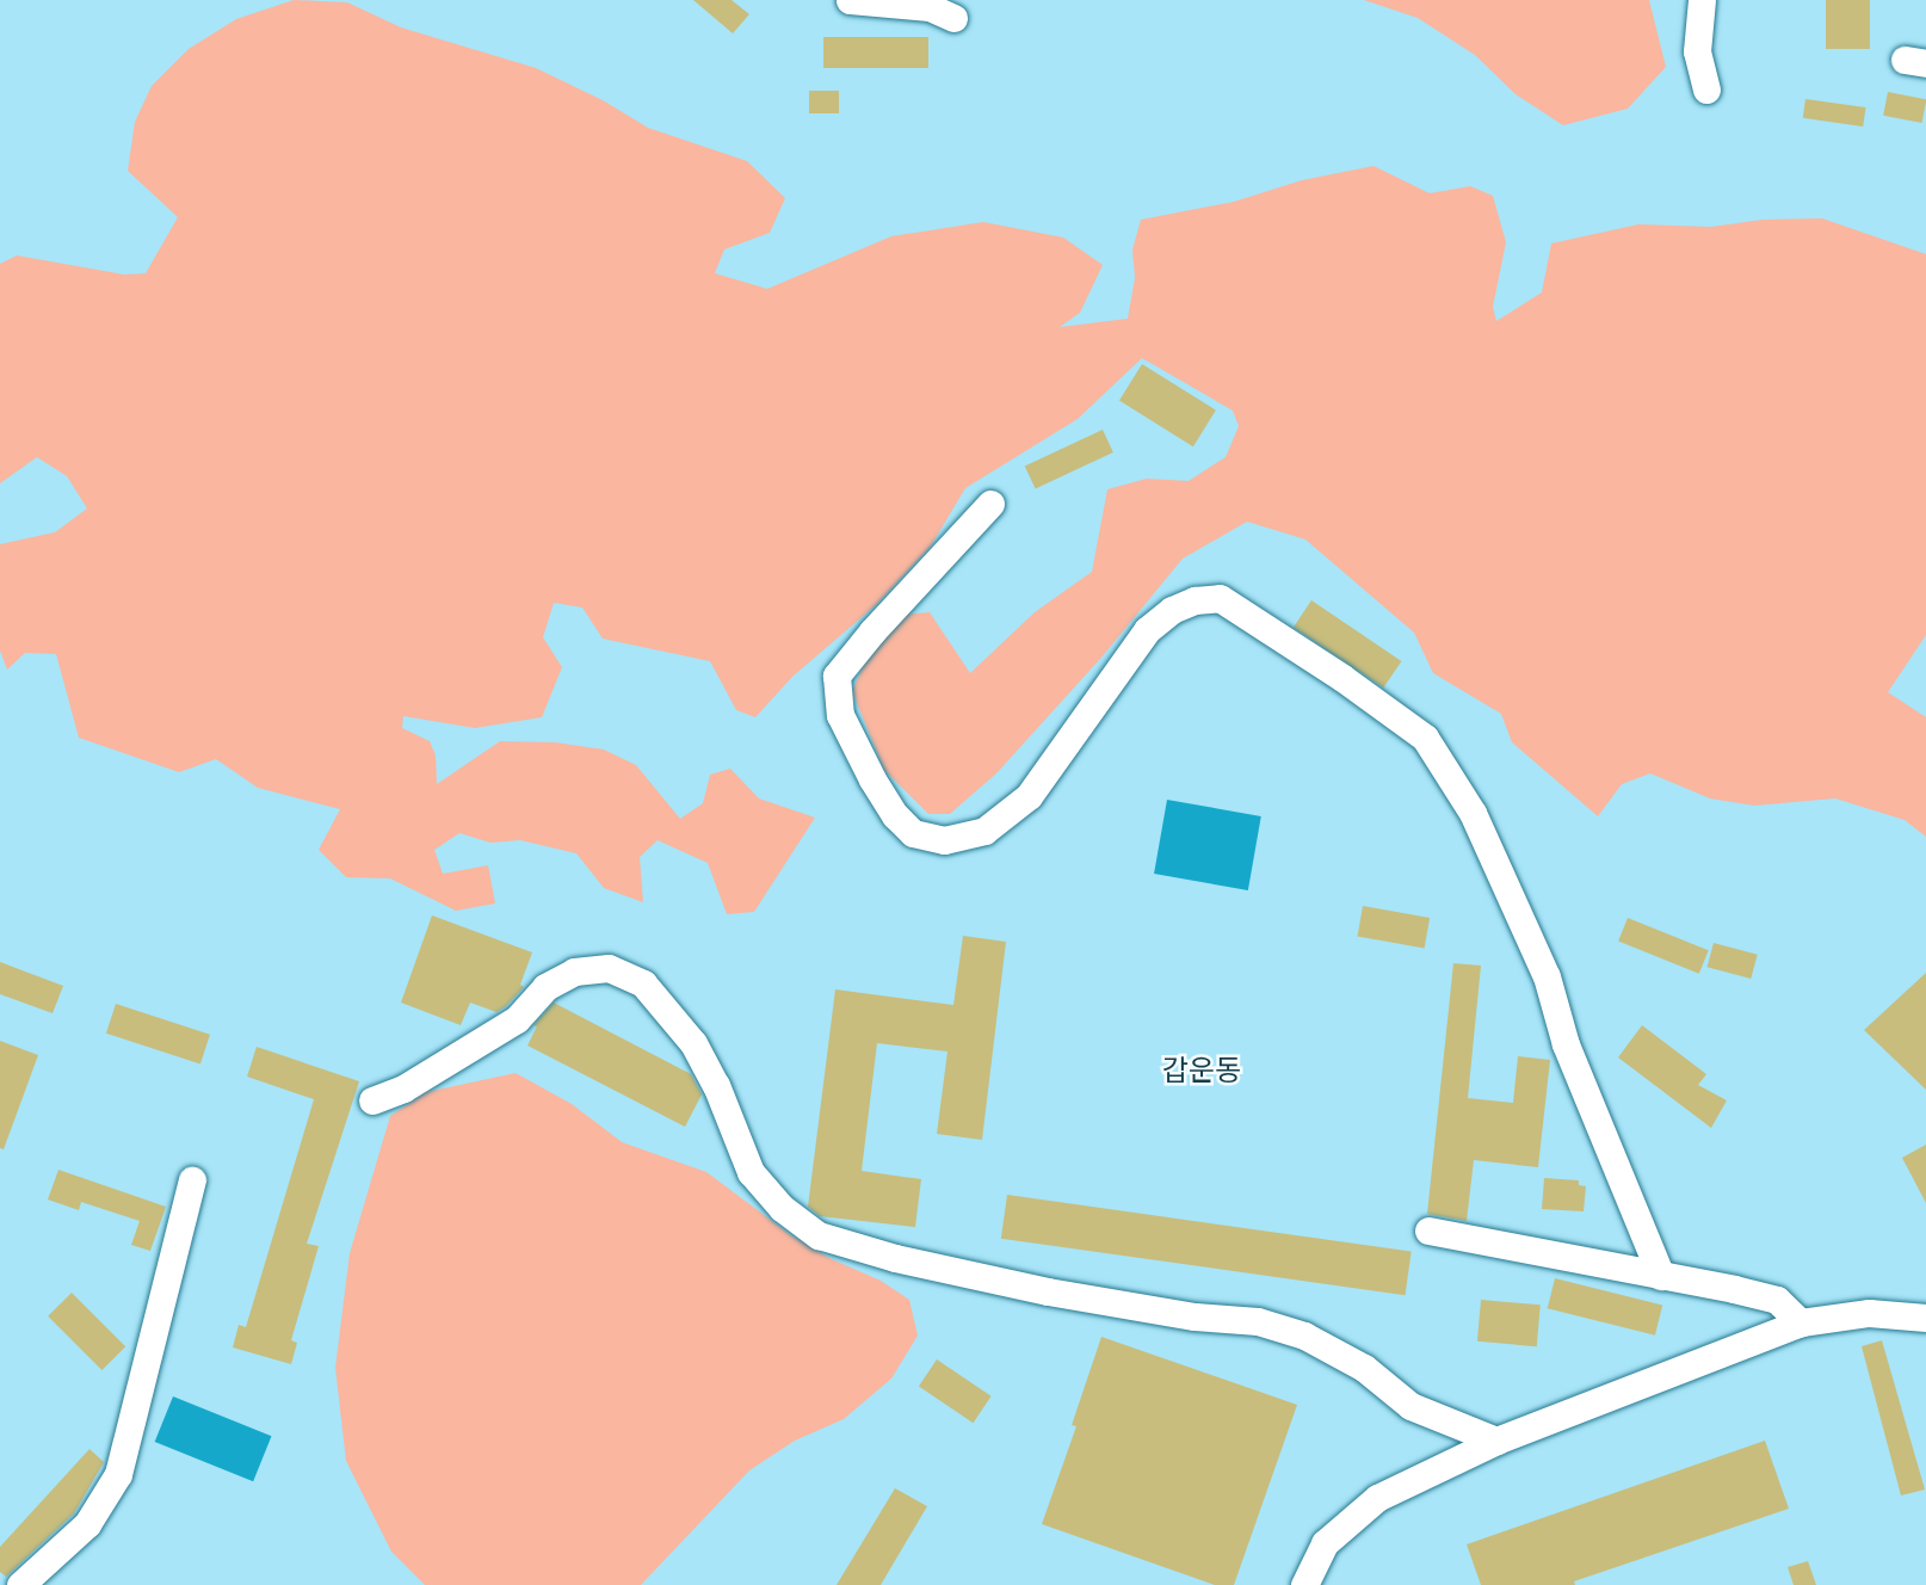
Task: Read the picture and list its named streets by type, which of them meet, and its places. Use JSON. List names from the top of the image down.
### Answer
{
  "districts": ["갑운동"]
}
